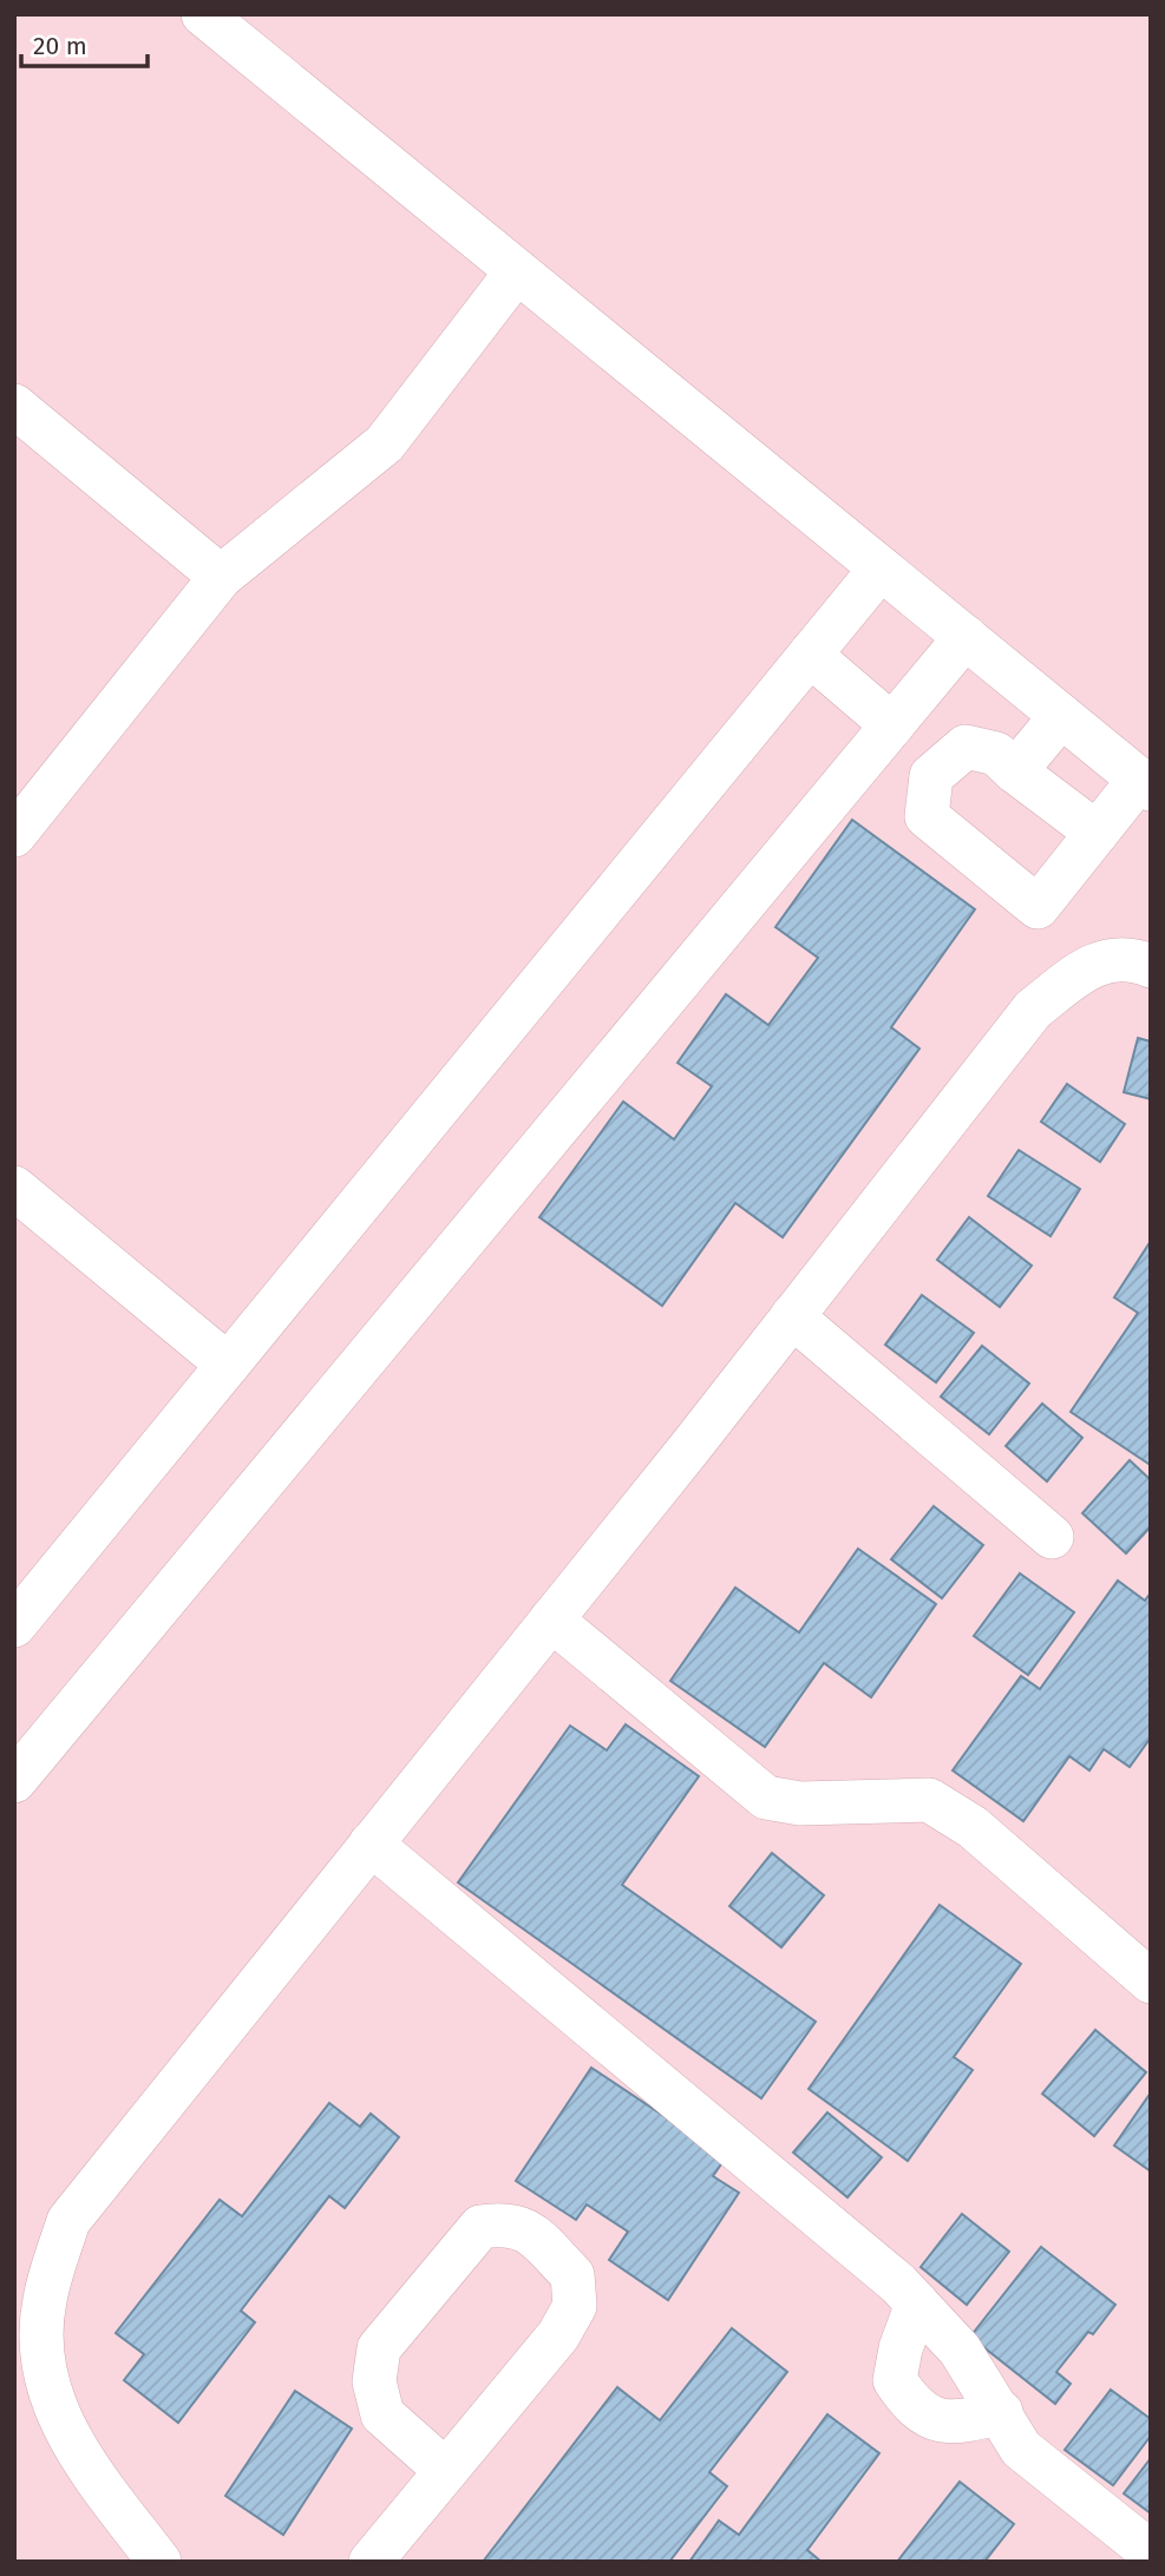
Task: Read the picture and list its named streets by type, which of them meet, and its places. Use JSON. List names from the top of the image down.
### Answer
{
  "scale_bar": "20 m"
}
